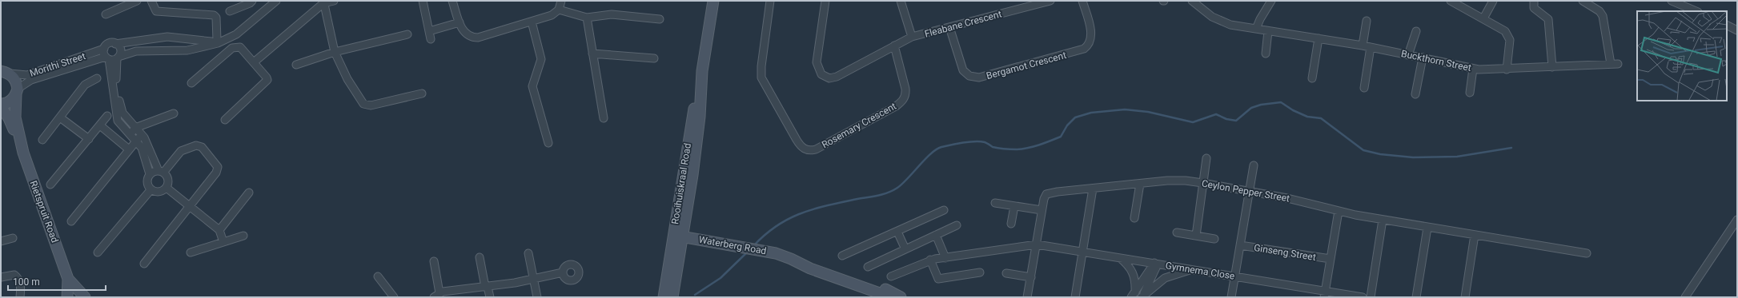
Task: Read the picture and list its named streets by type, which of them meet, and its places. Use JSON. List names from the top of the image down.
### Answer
{
  "streets": {
    "street": [
      "Fleabane Crescent",
      "Buckthorn Street",
      "Morithi Street",
      "Bergamot Crescent",
      "Rosemary Crescent",
      "Rooihuiskraal Road",
      "Ceylon Pepper Street",
      "Rietspruit Road",
      "Waterberg Road",
      "Ginseng Street",
      "Gymnema Close"
    ]
  },
  "crossings": [
    ["Fleabane Crescent", "Bergamot Crescent"],
    ["Morithi Street", "Rietspruit Road"],
    ["Rooihuiskraal Road", "Waterberg Road"],
    ["Ceylon Pepper Street", "Gymnema Close"]
  ],
  "scale_bar": "100 m"
}
